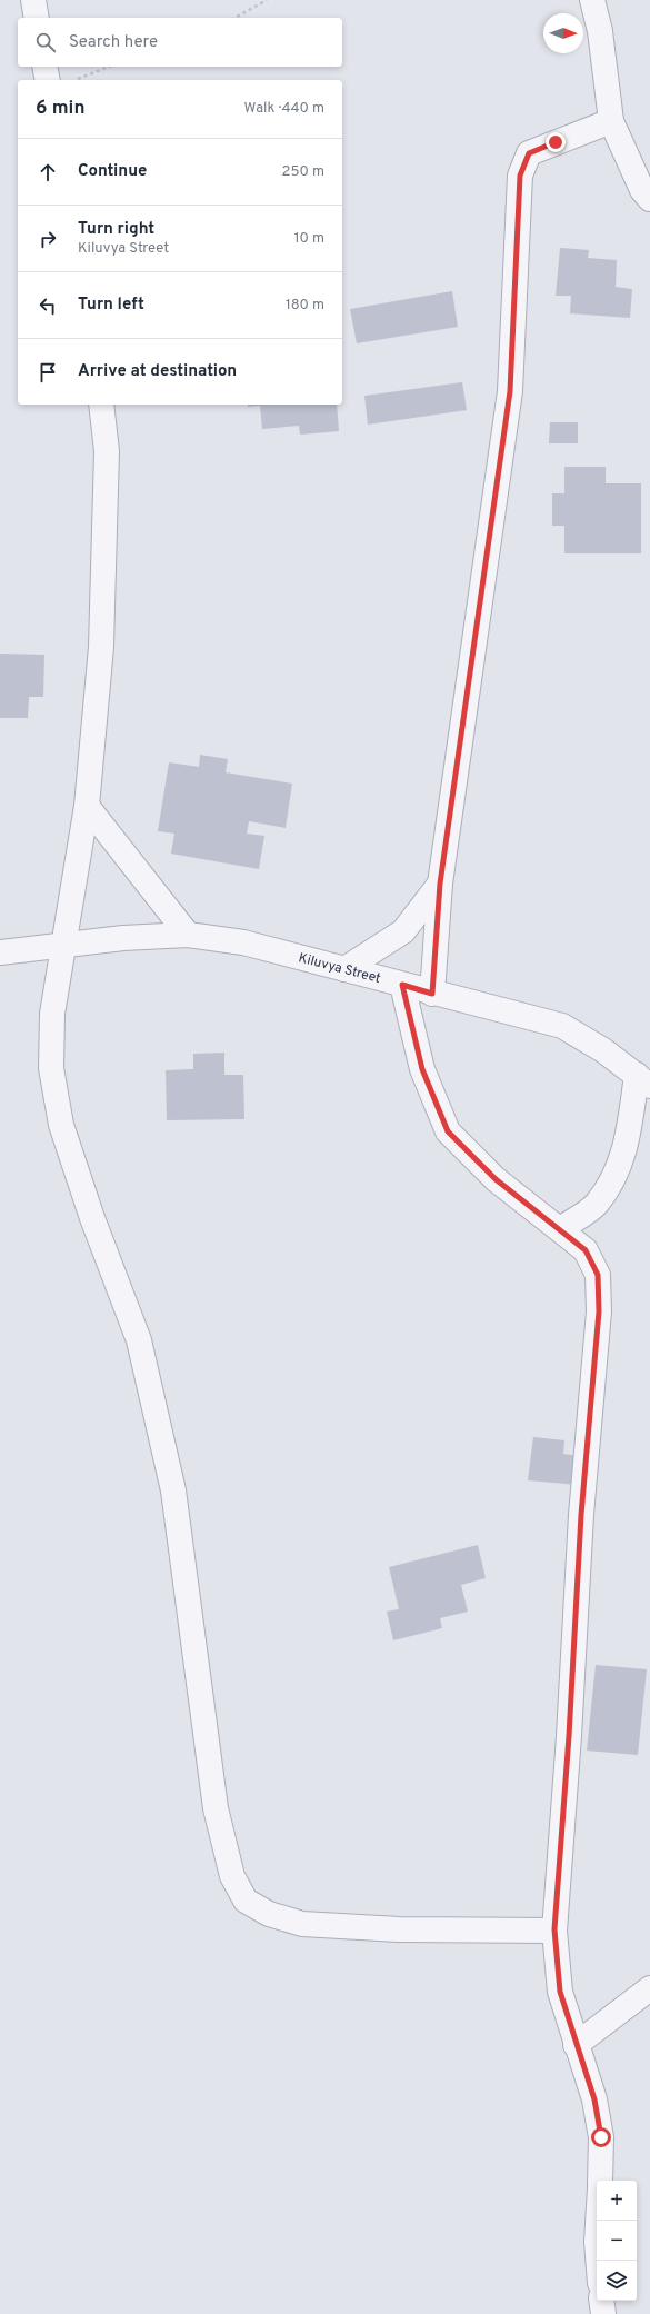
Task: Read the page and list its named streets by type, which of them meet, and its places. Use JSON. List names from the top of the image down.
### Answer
{
  "streets": {
    "street": ["Kiluvya Street"]
  },
  "north": "right",
  "page": {
    "search": "Search here",
    "heading": ["6 min", "Walk · 440 m"],
    "list": [
      ["Continue", "250 m"],
      ["Turn right", "Kiluvya Street", "10 m"],
      ["Turn left", "180 m"],
      "Arrive at destination"
    ],
    "map_buttons": ["+", "−"]
  }
}
